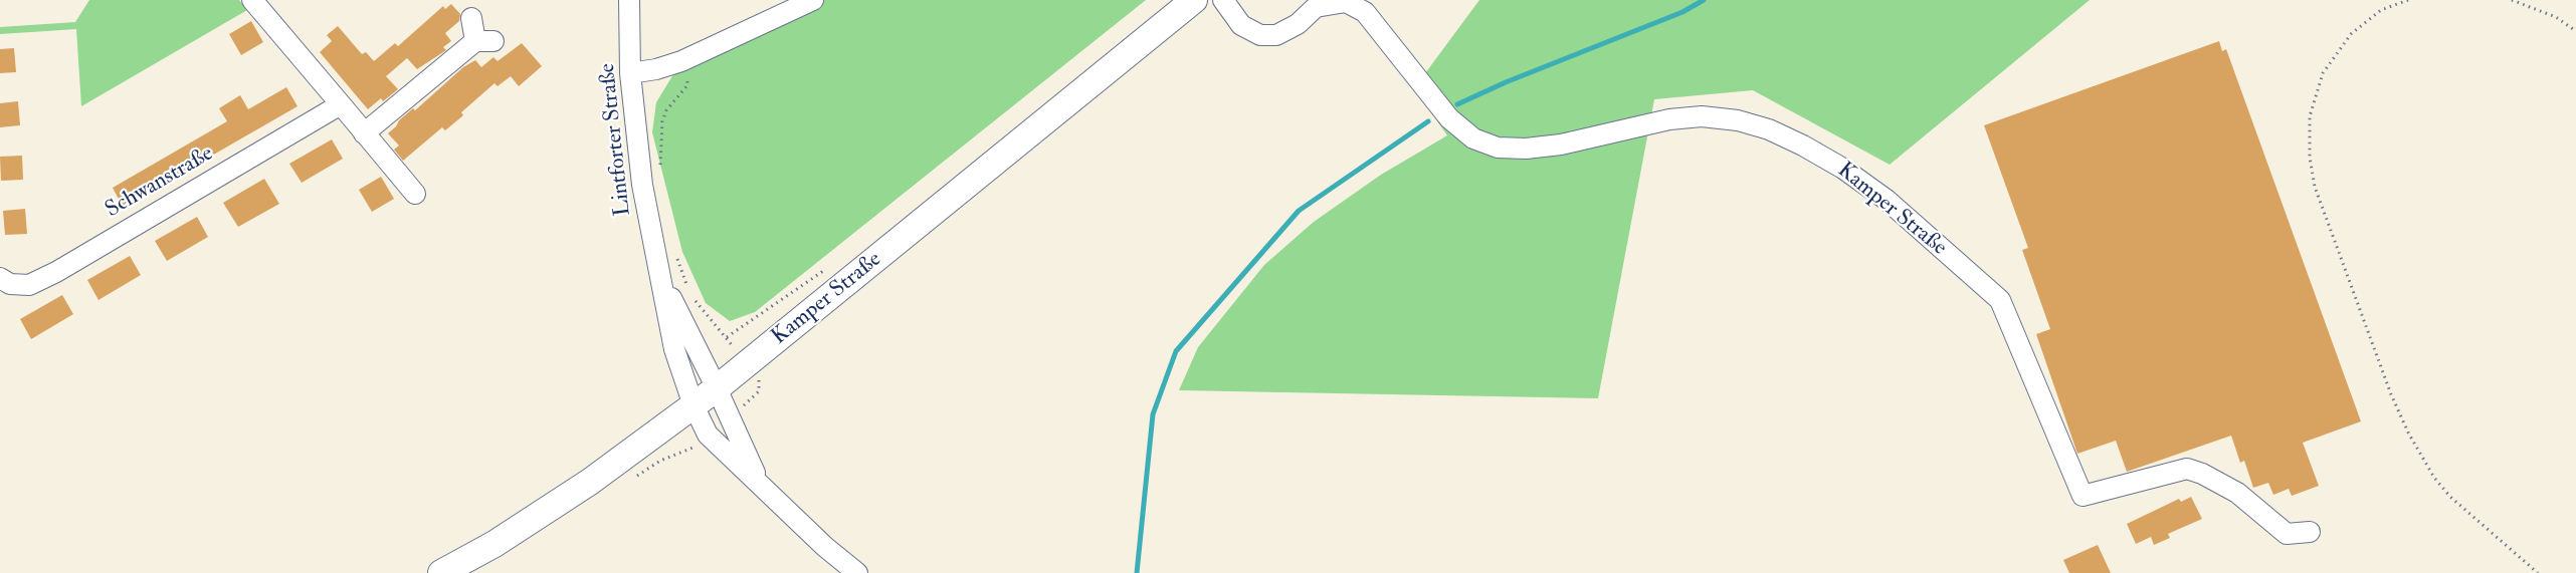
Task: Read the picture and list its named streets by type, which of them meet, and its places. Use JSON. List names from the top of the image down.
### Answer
{
  "streets": {
    "main road": ["Kamper Straße"],
    "street": ["Lintforter Straße", "Schwanstraße"]
  },
  "crossings": [
    ["Lintforter Straße", "Kamper Straße"]
  ]
}
